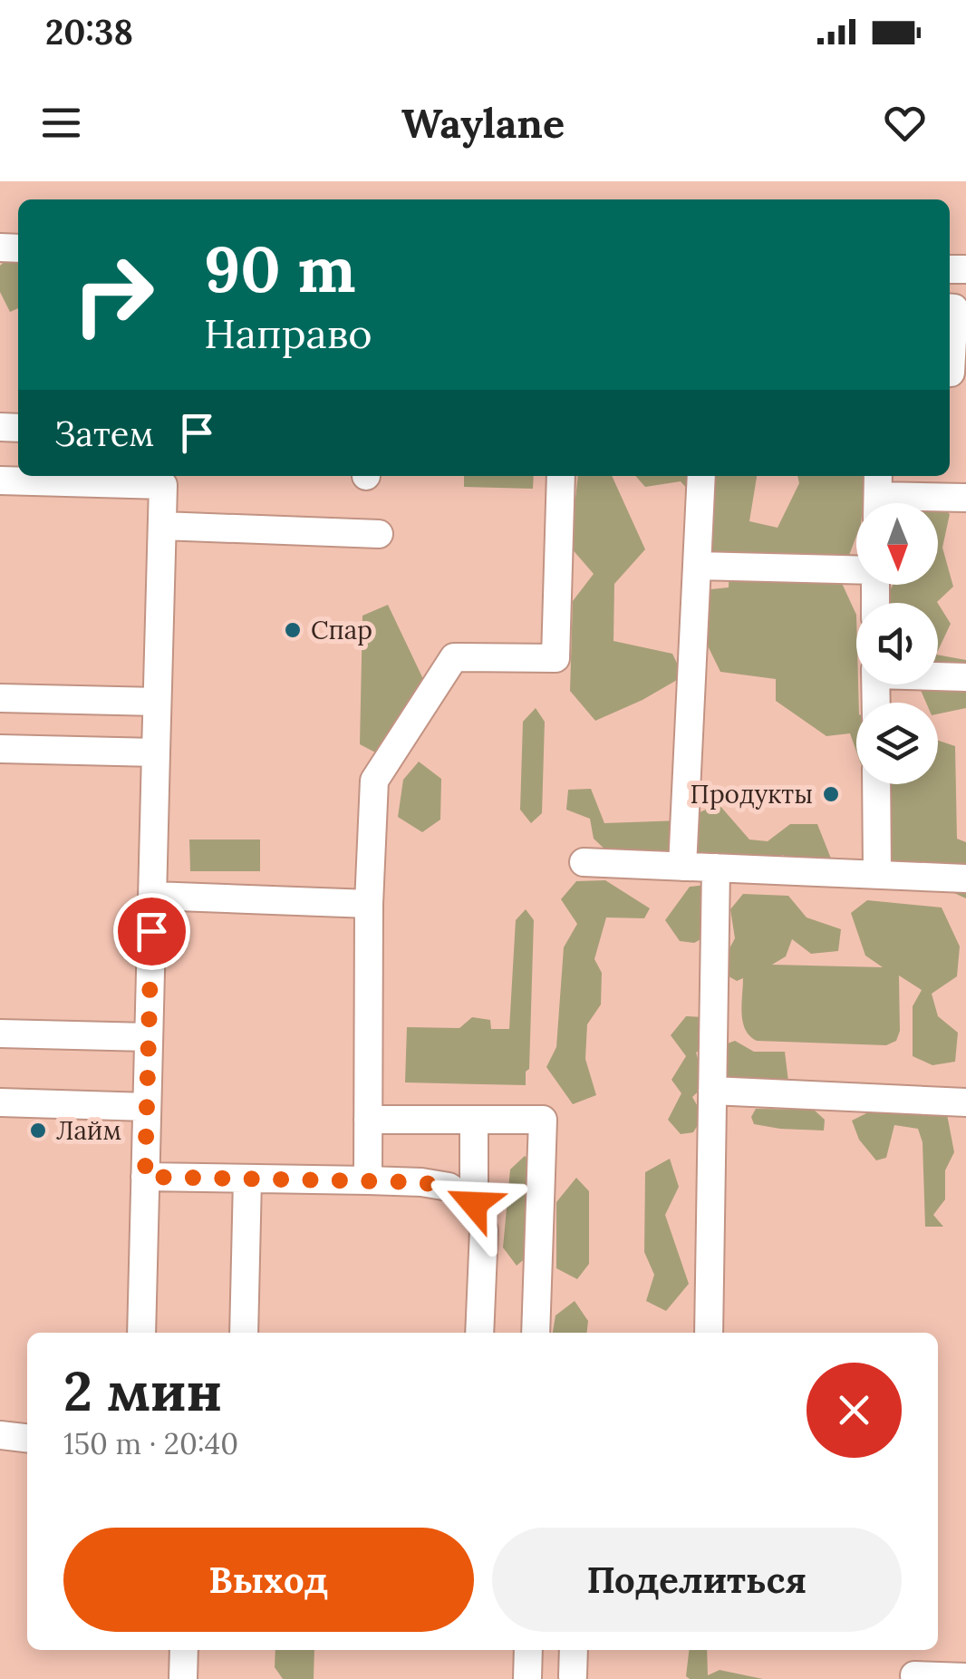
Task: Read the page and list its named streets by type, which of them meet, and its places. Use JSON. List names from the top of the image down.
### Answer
{
  "places": ["Спар", "Продукты", "Лайм"],
  "north": "bottom",
  "page": {
    "status": "20:38",
    "header": "Waylane",
    "turn": ["90 m", "Направо"],
    "then": "Затем",
    "heading": ["2 мин", "150 m · 20:40"],
    "buttons": ["Выход", "Поделиться"]
  }
}
